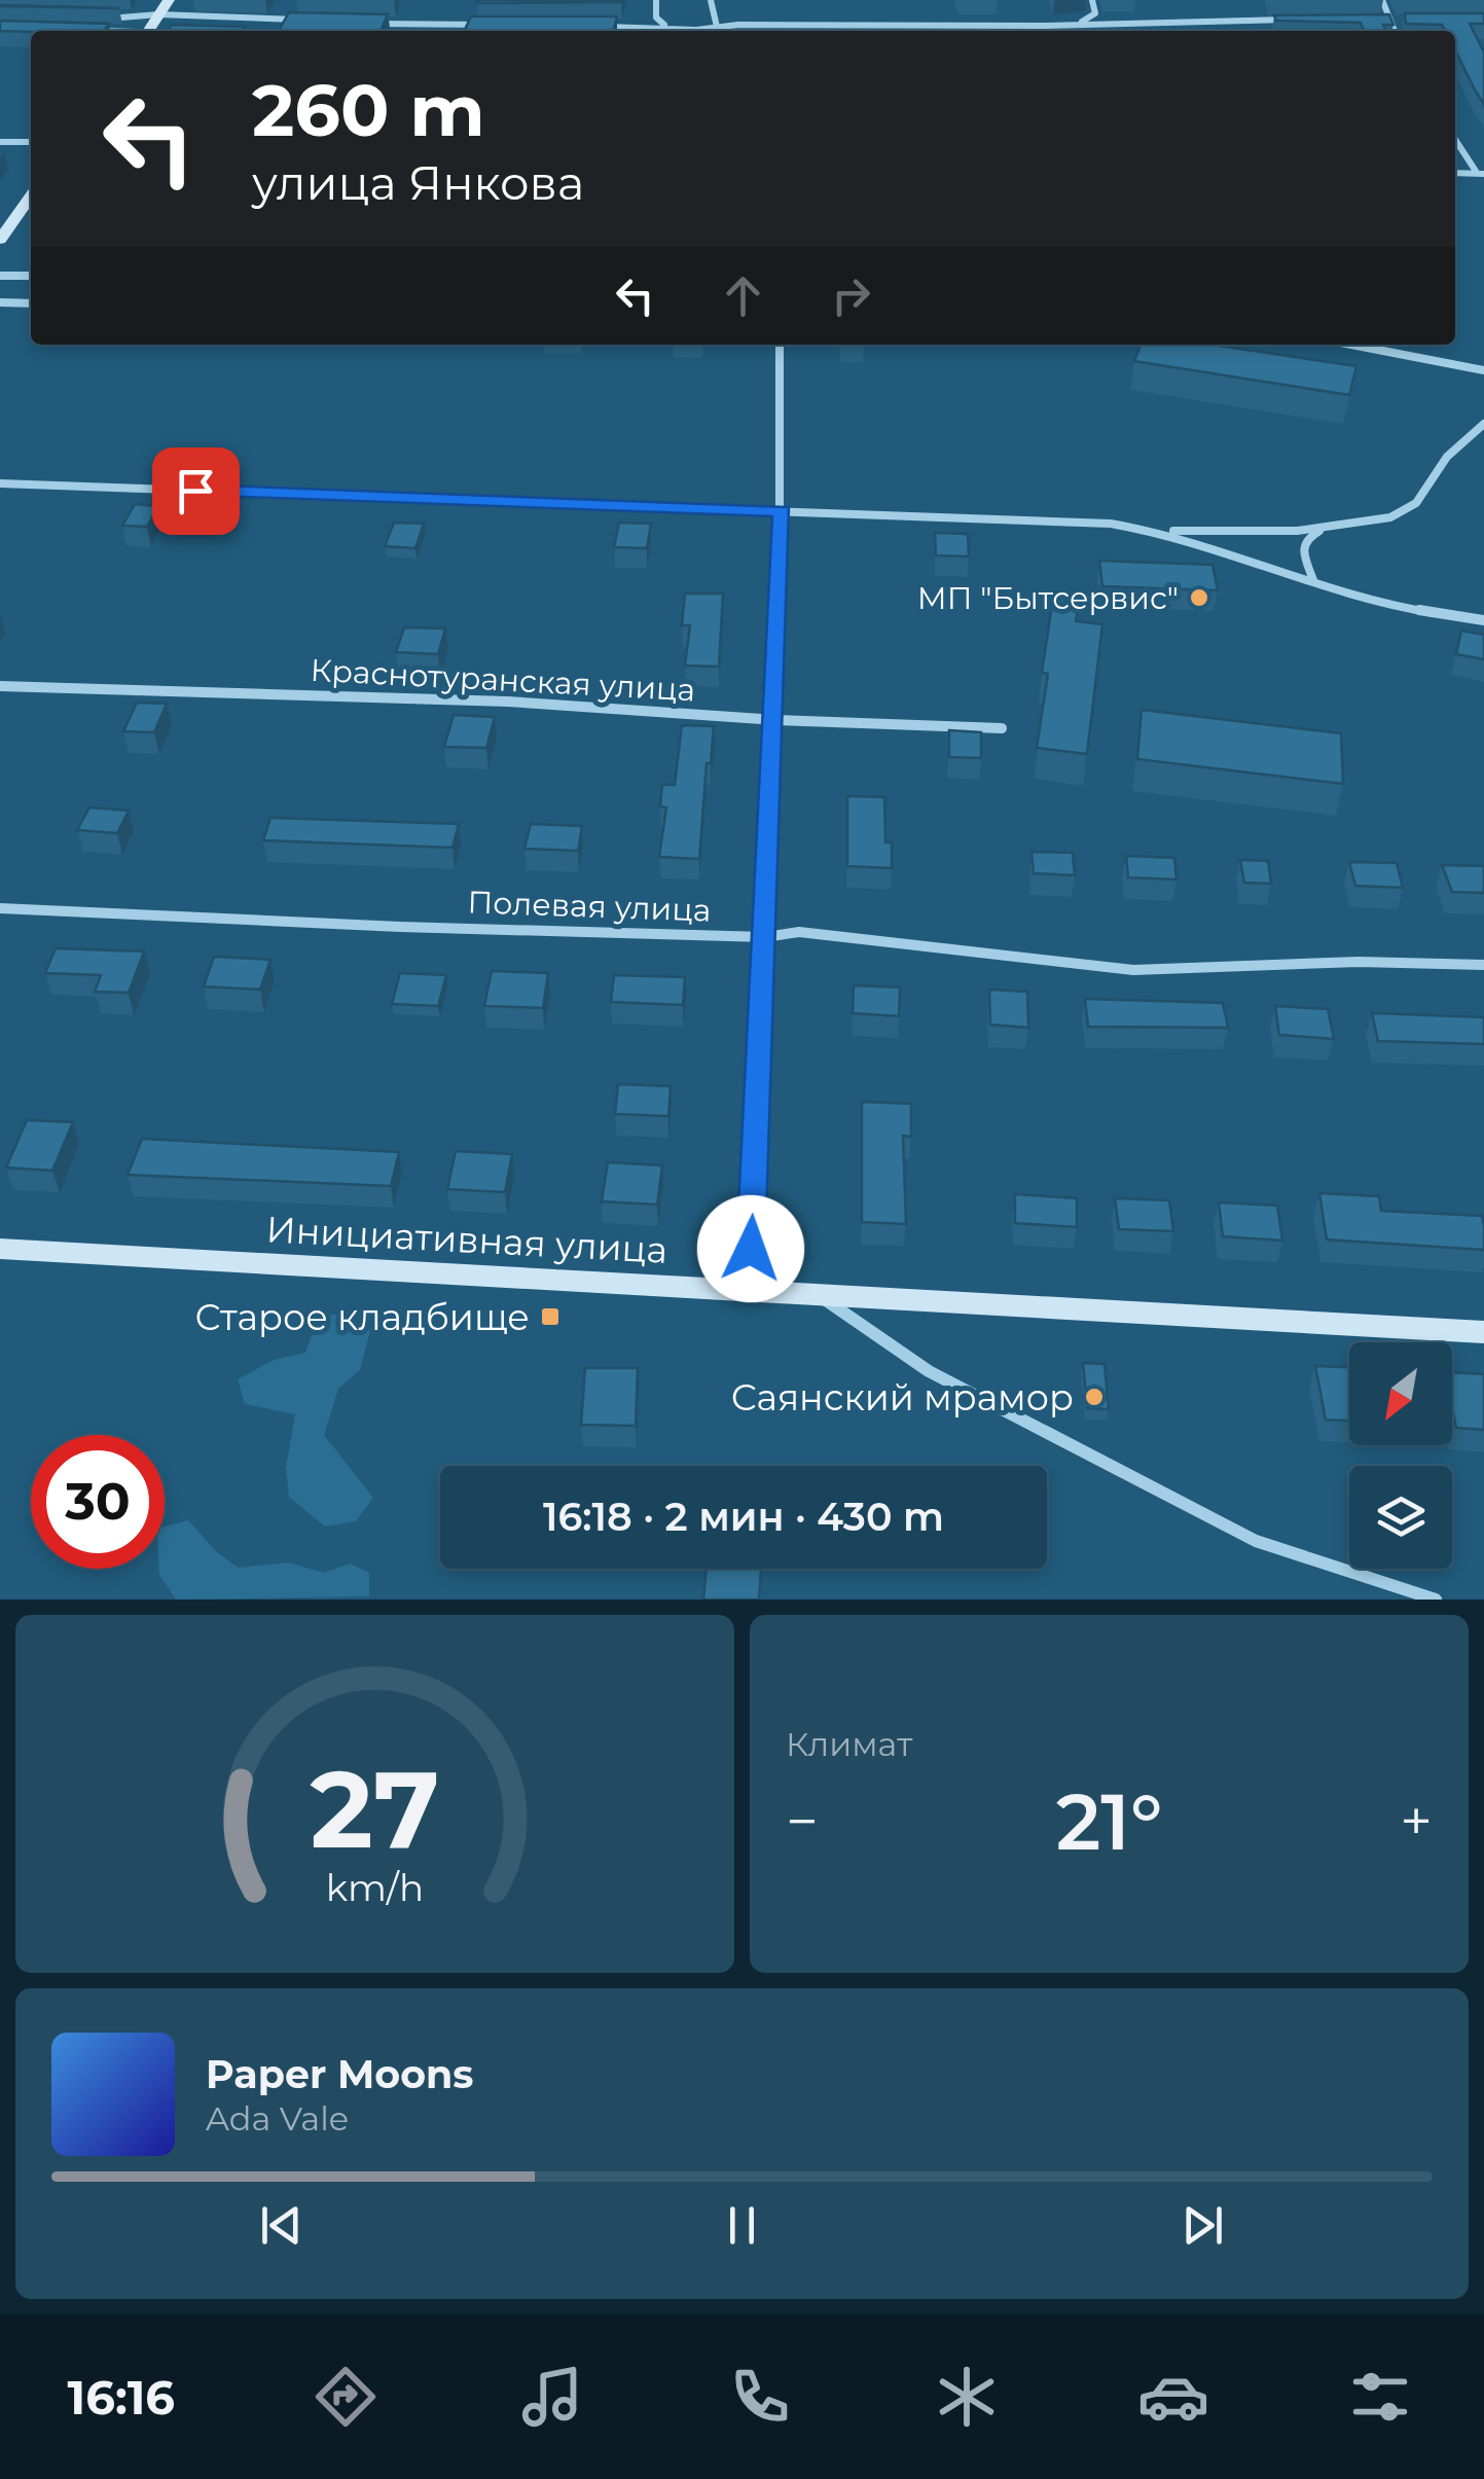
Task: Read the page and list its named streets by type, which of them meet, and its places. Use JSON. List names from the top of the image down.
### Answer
{
  "streets": {
    "street": ["Краснотуранская улица", "Полевая улица", "Инициативная улица"]
  },
  "places": {
    "other": ["МП \"Бытсервис\"", "Саянский мрамор"],
    "transit": ["Старое кладбище"]
  },
  "north": "bottom left",
  "page": {
    "turn": ["260 m", "улица Янкова"],
    "limit": "30",
    "trip": "16:18 · 2 мин · 430 m",
    "tile": "Климат",
    "heat": ["−", "21°", "+"],
    "song": ["Paper Moons", "Ada Vale"],
    "tabs": "16:16",
    "gauge": ["27", "km/h"]
  }
}
